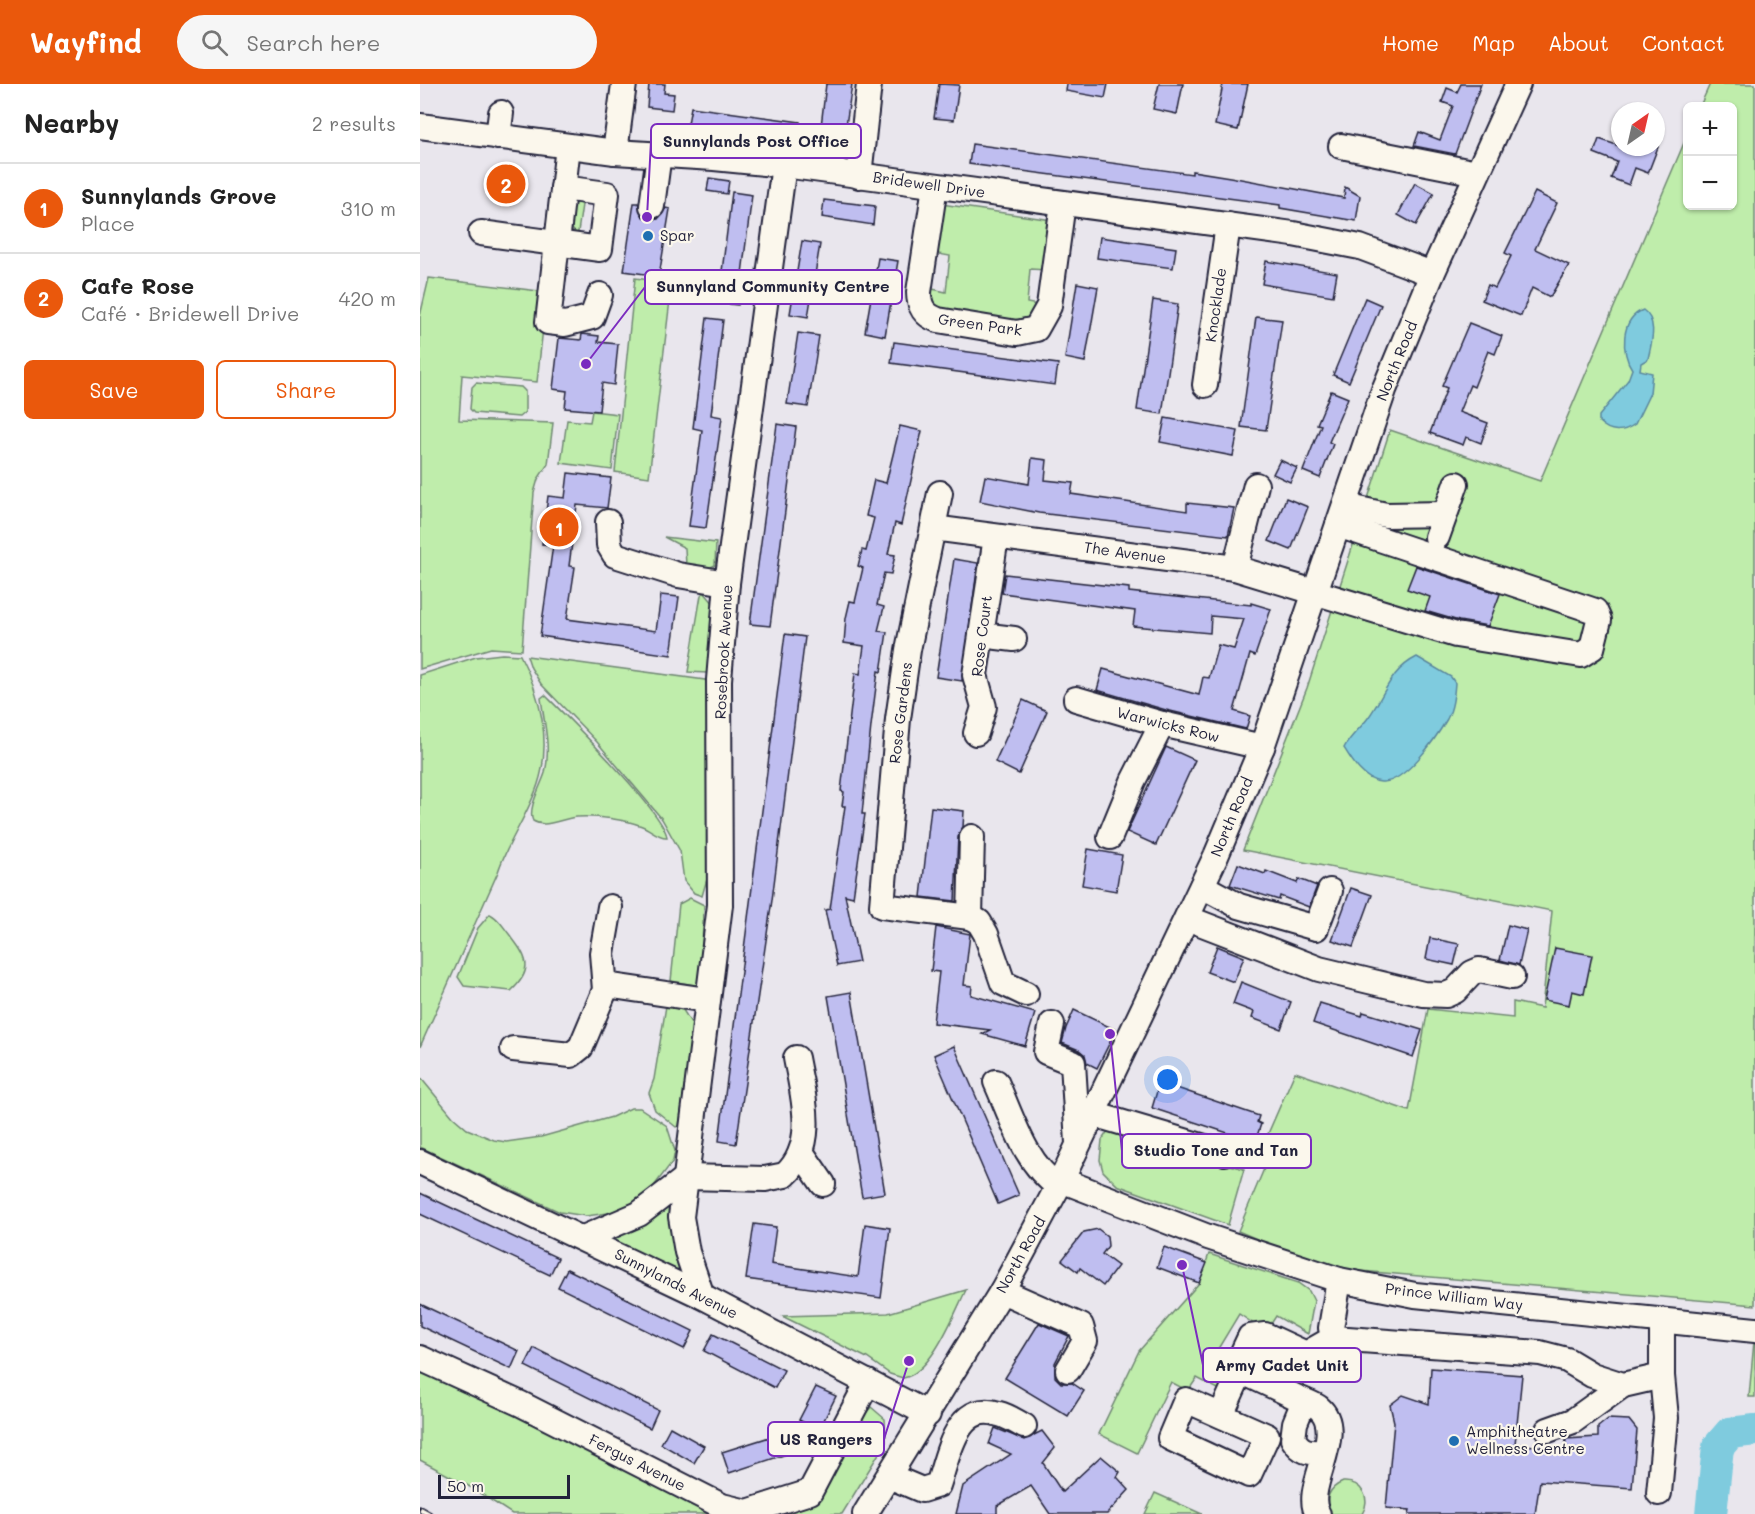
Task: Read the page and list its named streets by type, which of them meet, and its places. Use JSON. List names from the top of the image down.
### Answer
{
  "streets": {
    "street": [
      "Bridewell Drive",
      "Knocklade",
      "Green Park",
      "North Road",
      "The Avenue",
      "Rose Court",
      "Rosebrook Avenue",
      "Rose Gardens",
      "Warwicks Row",
      "Sunnylands Avenue",
      "Prince William Way",
      "Fergus Avenue"
    ]
  },
  "crossings": [
    ["Bridewell Drive", "Knocklade"],
    ["Bridewell Drive", "Green Park"],
    ["Bridewell Drive", "North Road"],
    ["Bridewell Drive", "Rosebrook Avenue"],
    ["North Road", "The Avenue"],
    ["North Road", "Warwicks Row"],
    ["North Road", "Sunnylands Avenue"],
    ["North Road", "Prince William Way"],
    ["The Avenue", "Rose Court"],
    ["The Avenue", "Rose Gardens"],
    ["Rosebrook Avenue", "Sunnylands Avenue"],
    ["Sunnylands Avenue", "Fergus Avenue"]
  ],
  "places": [
    "Sunnylands Post Office",
    "Spar",
    "Sunnyland Community Centre",
    "Studio Tone and Tan",
    "Army Cadet Unit",
    "US Rangers",
    "Amphitheatre Wellness Centre"
  ],
  "scale_bar": "50 m",
  "north": "top right",
  "page": {
    "header": "Wayfind",
    "search": "Search here",
    "nav": [
      "Home",
      "Map",
      "About",
      "Contact"
    ],
    "heading": ["Nearby", "2 results"],
    "map_buttons": ["+", "−"],
    "list": [
      {
        "mark": "1",
        "name": "Sunnylands Grove",
        "note": "Place",
        "value": "310 m"
      },
      {
        "mark": "2",
        "name": "Cafe Rose",
        "note": "Café · Bridewell Drive",
        "value": "420 m"
      }
    ],
    "pins": ["2", "1"],
    "buttons": ["Save", "Share"],
    "scale": "50 m"
  }
}
